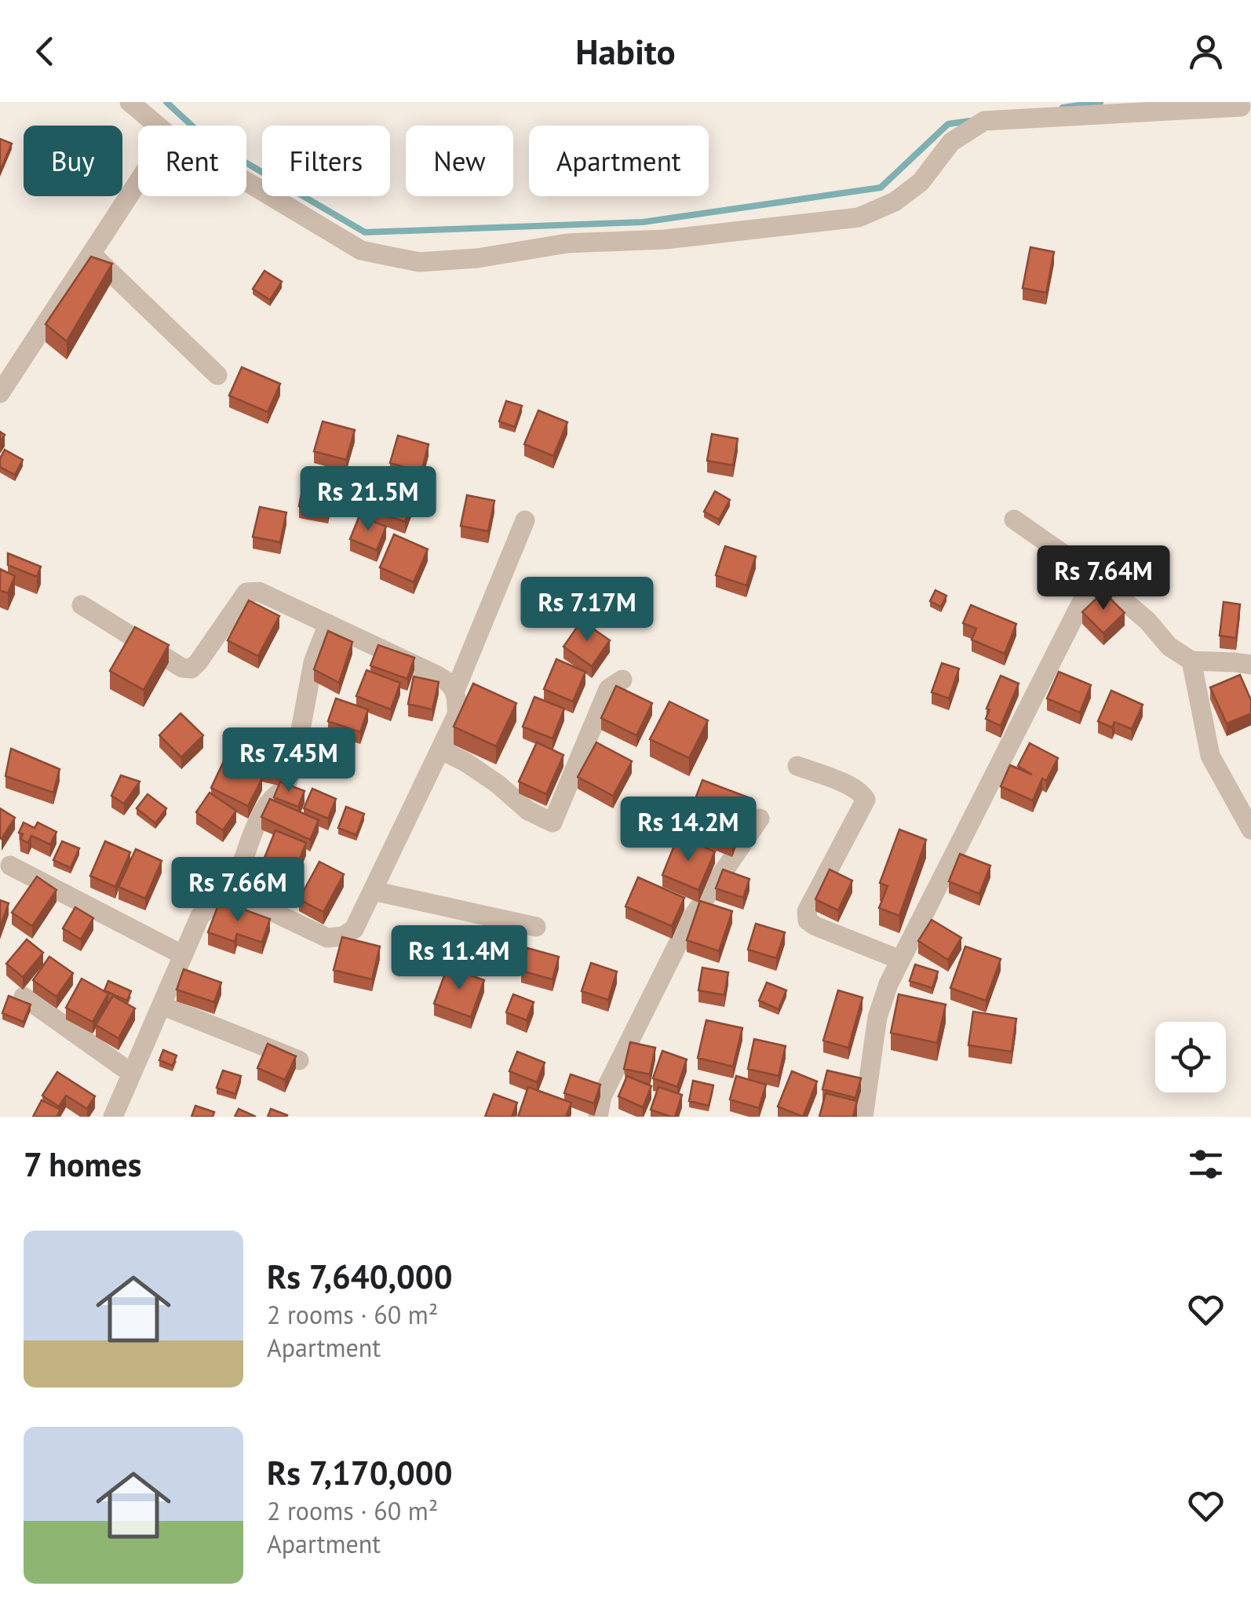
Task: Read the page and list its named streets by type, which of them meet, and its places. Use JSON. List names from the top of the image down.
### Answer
{
  "page": {
    "header": "Habito",
    "chip": [
      "Buy",
      "Rent",
      "Filters",
      "New",
      "Apartment"
    ],
    "price": [
      "Rs 21.5M",
      "Rs 7.64M",
      "Rs 7.17M",
      "Rs 7.45M",
      "Rs 14.2M",
      "Rs 7.66M",
      "Rs 11.4M"
    ],
    "heading": "7 homes",
    "list": [
      {
        "name": "Rs 7,640,000",
        "note": "2 rooms · 60 m² · Apartment"
      },
      {
        "name": "Rs 7,170,000",
        "note": "2 rooms · 60 m² · Apartment"
      }
    ]
  }
}
